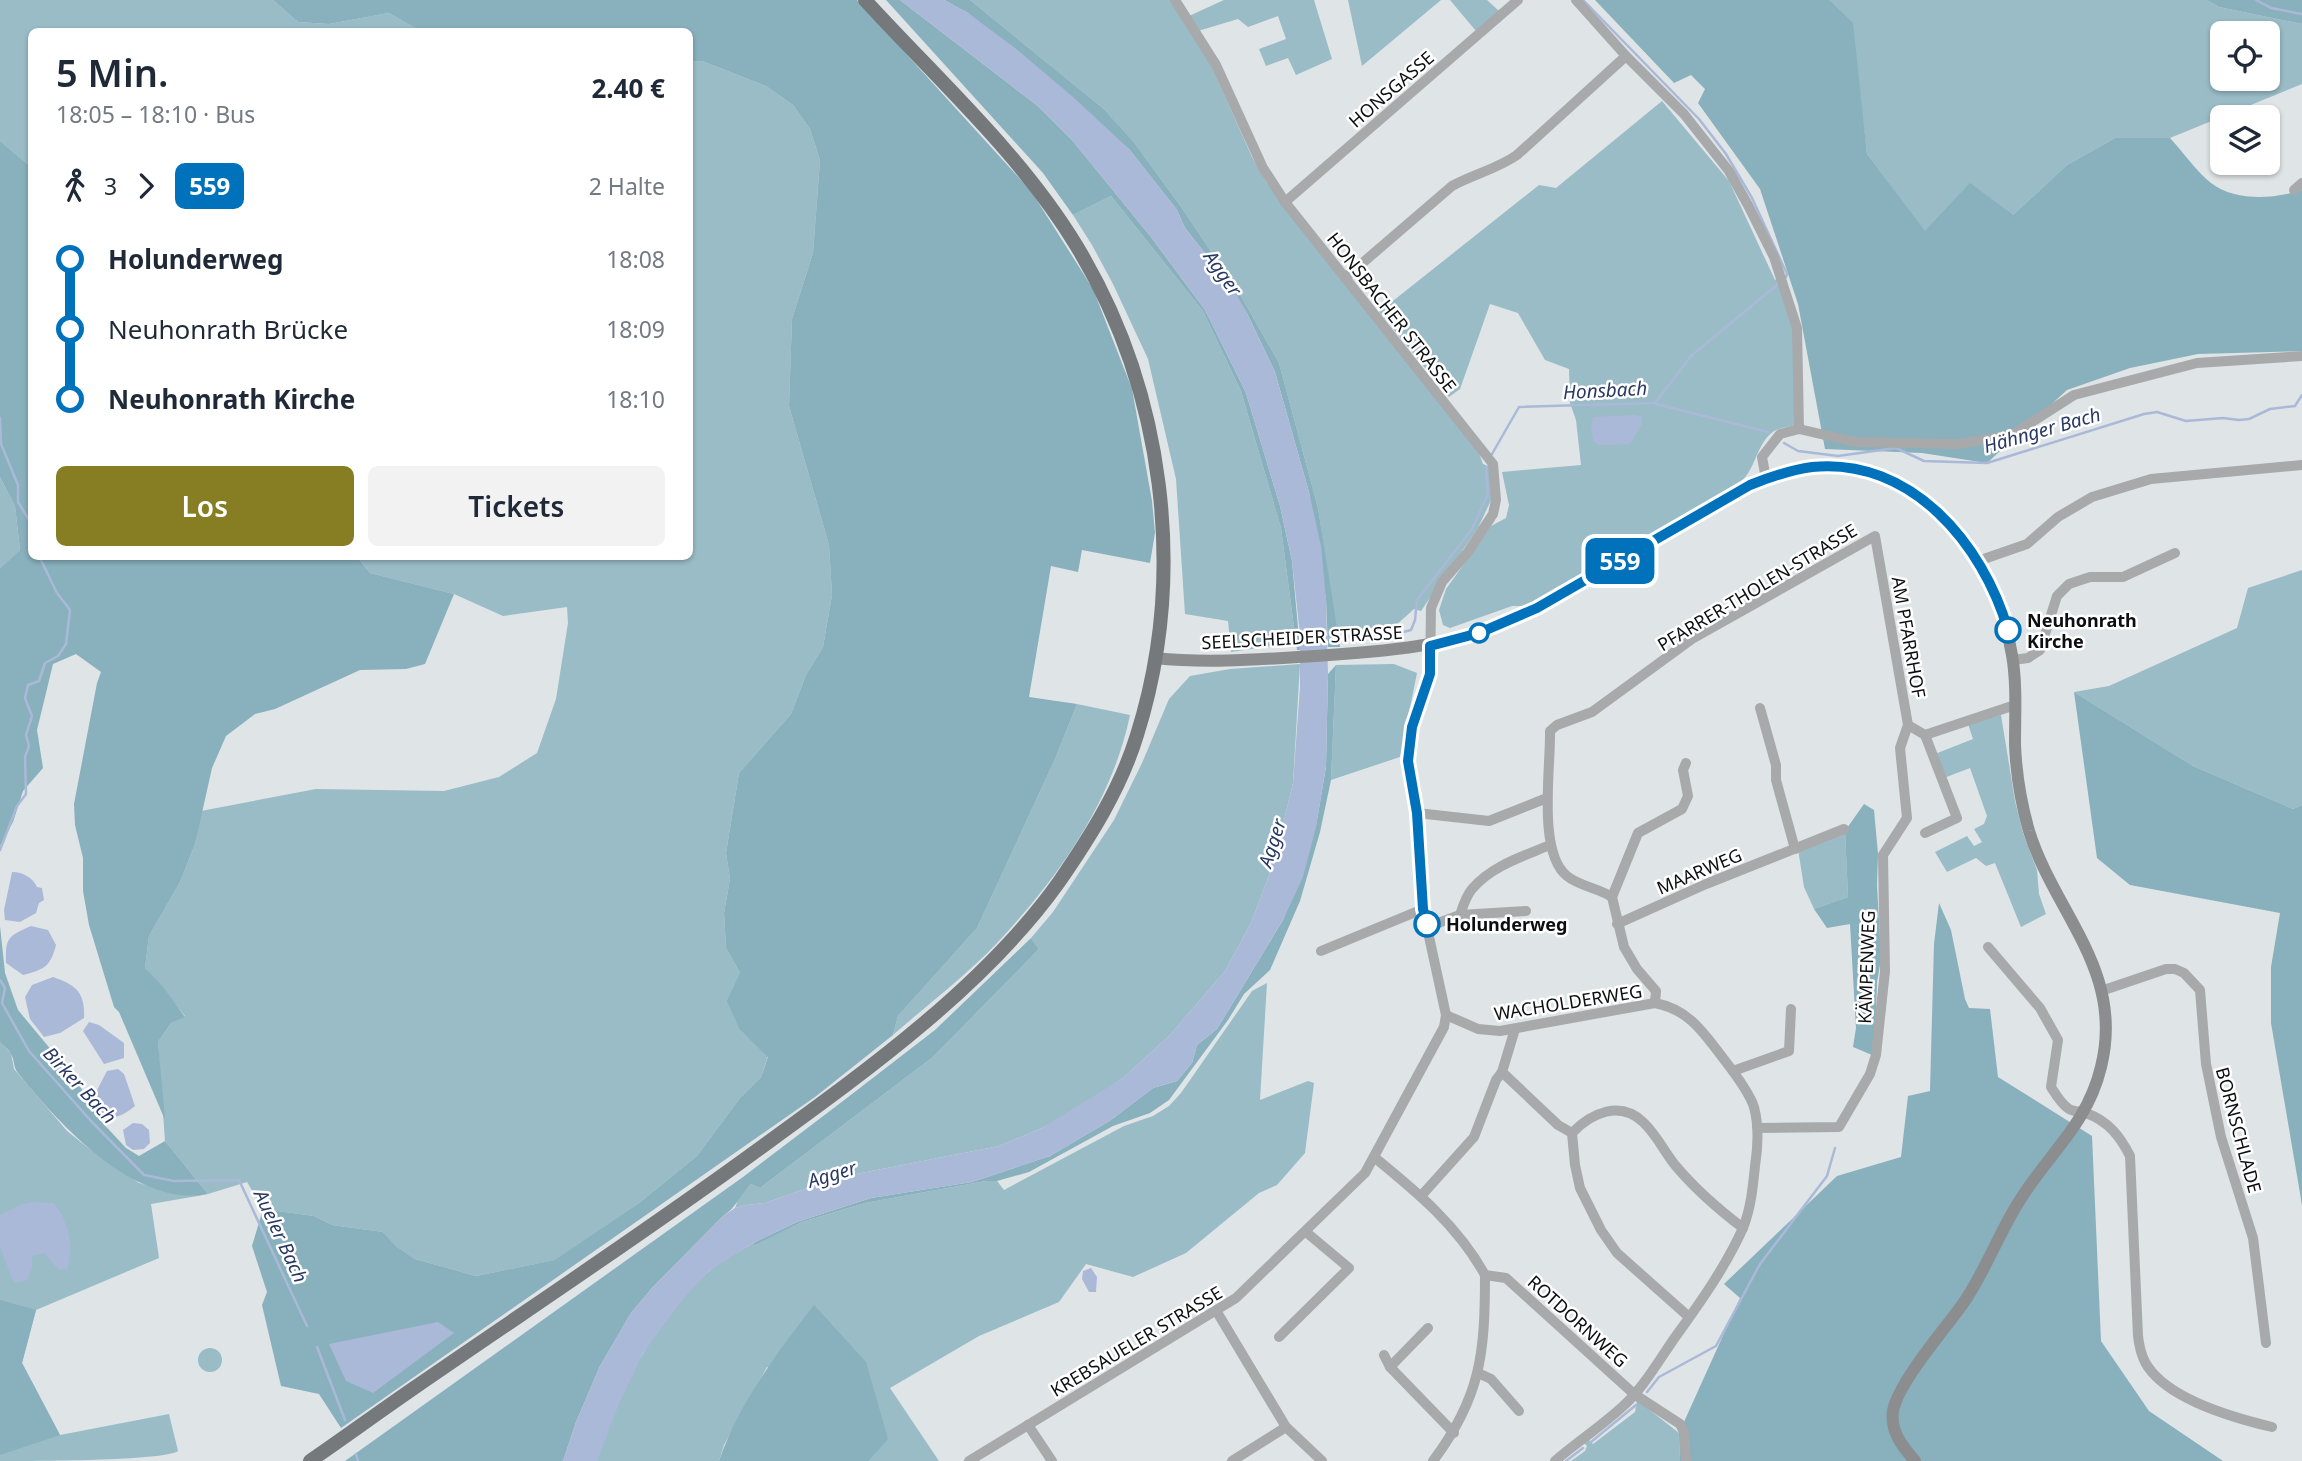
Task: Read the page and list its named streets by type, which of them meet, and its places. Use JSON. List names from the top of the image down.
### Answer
{
  "streets": {
    "street": [
      "HONSGASSE",
      "HONSBACHER STRASSE",
      "PFARRER-THOLEN-STRASSE",
      "SEELSCHEIDER STRASSE",
      "AM PFARRHOF",
      "MAARWEG",
      "KÄMPENWEG",
      "WACHOLDERWEG",
      "BORNSCHLADE",
      "ROTDORNWEG",
      "KREBSAUELER STRASSE"
    ]
  },
  "crossings": [
    ["HONSGASSE", "HONSBACHER STRASSE"],
    ["HONSBACHER STRASSE", "SEELSCHEIDER STRASSE"],
    ["PFARRER-THOLEN-STRASSE", "AM PFARRHOF"],
    ["SEELSCHEIDER STRASSE", "BORNSCHLADE"],
    ["AM PFARRHOF", "KÄMPENWEG"],
    ["WACHOLDERWEG", "KREBSAUELER STRASSE"]
  ],
  "water": [
    "Agger",
    "Honsbach",
    "Hähnger Bach",
    "Birker Bach",
    "Aueler Bach"
  ],
  "places": ["Neuhonrath Kirche", "Holunderweg"],
  "lines": ["bus line 559"],
  "page": {
    "on_map": "559",
    "heading": ["5 Min.", "18:05 – 18:10 · Bus", "2.40 €"],
    "legs": ["3", "559", "2 Halte"],
    "list": [
      {
        "name": "Holunderweg",
        "value": "18:08"
      },
      {
        "name": "Neuhonrath Brücke",
        "value": "18:09"
      },
      {
        "name": "Neuhonrath Kirche",
        "value": "18:10"
      }
    ],
    "buttons": ["Los", "Tickets"]
  }
}
